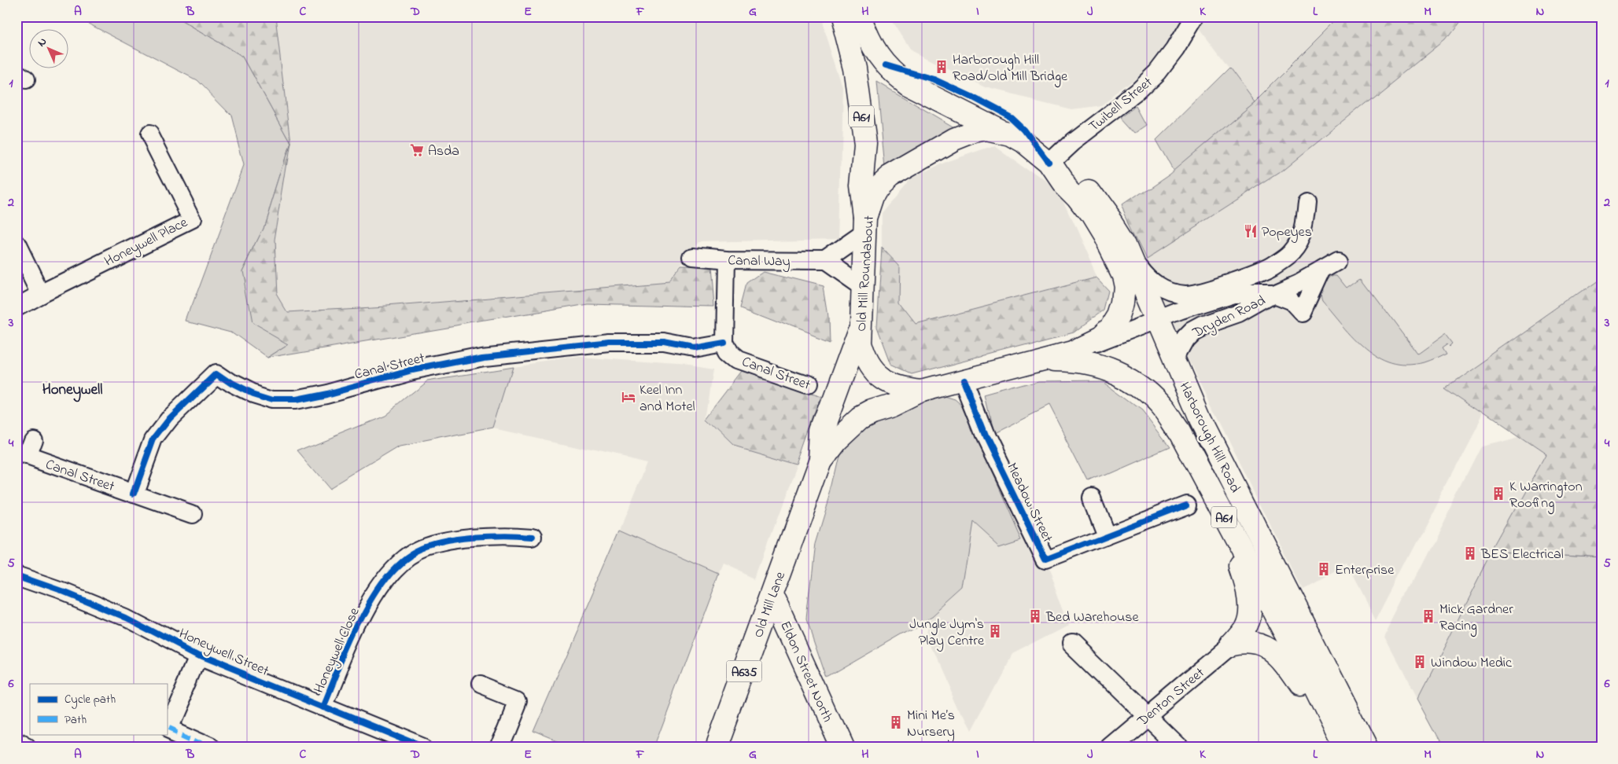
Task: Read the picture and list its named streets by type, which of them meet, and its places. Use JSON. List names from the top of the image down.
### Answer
{
  "streets": {
    "main road": [
      "A61",
      "Old Mill Roundabout",
      "Harborough Hill Road",
      "Old Mill Lane",
      "A635",
      "Eldon Street North"
    ],
    "street": [
      "Twibell Street",
      "Honeywell Place",
      "Canal Way",
      "Dryden Road",
      "Canal Street",
      "Meadow Street",
      "Honeywell Close",
      "Honeywell Street",
      "Denton Street"
    ]
  },
  "crossings": [
    ["Twibell Street", "Old Mill Roundabout"],
    ["Twibell Street", "Harborough Hill Road"],
    ["A61", "Old Mill Roundabout"],
    ["Old Mill Roundabout", "Dryden Road"],
    ["Old Mill Roundabout", "Harborough Hill Road"],
    ["Old Mill Roundabout", "Meadow Street"],
    ["Old Mill Roundabout", "Old Mill Lane"],
    ["Dryden Road", "Harborough Hill Road"],
    ["Old Mill Lane", "Eldon Street North"],
    ["Honeywell Close", "Honeywell Street"]
  ],
  "districts": ["Honeywell"],
  "places": {
    "building": [
      "Harborough Hill Road/Old Mill Bridge",
      "K Warrington Roofing",
      "BES Electrical",
      "Enterprise",
      "Bed Warehouse",
      "Mick Gardner Racing",
      "Jungle Jym's Play Centre",
      "Window Medic",
      "Mini Me’s Nursery"
    ],
    "supermarket": ["Asda"],
    "restaurant": ["Popeyes"],
    "hotel": ["Keel Inn and Motel"]
  },
  "legend": ["Cycle path", "Path"],
  "north": "top left",
  "grid": {
    "columns": [
      "A",
      "B",
      "C",
      "D",
      "E",
      "F",
      "G",
      "H",
      "I",
      "J",
      "K",
      "L",
      "M",
      "N"
    ],
    "rows": [
      "1",
      "2",
      "3",
      "4",
      "5",
      "6"
    ]
  }
}
